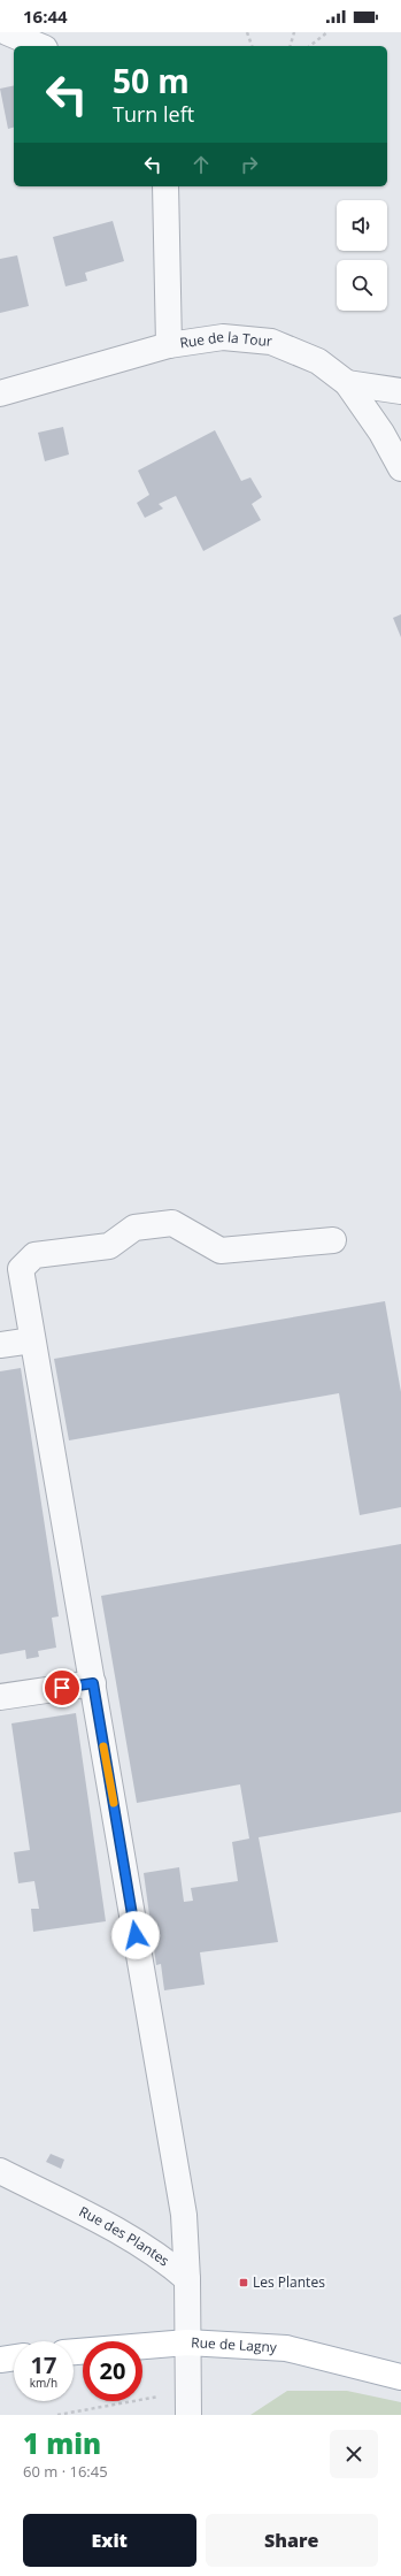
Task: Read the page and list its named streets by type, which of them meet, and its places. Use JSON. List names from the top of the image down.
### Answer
{
  "streets": {
    "main road": ["Rue de Lagny"],
    "street": ["Rue de la Tour", "Rue des Plantes"]
  },
  "places": {
    "transit": ["Les Plantes"]
  },
  "page": {
    "status": "16:44",
    "turn": ["50 m", "Turn left"],
    "speed": "17 km/h",
    "limit": "20",
    "heading": ["1 min", "60 m · 16:45"],
    "buttons": ["Exit", "Share"]
  }
}
